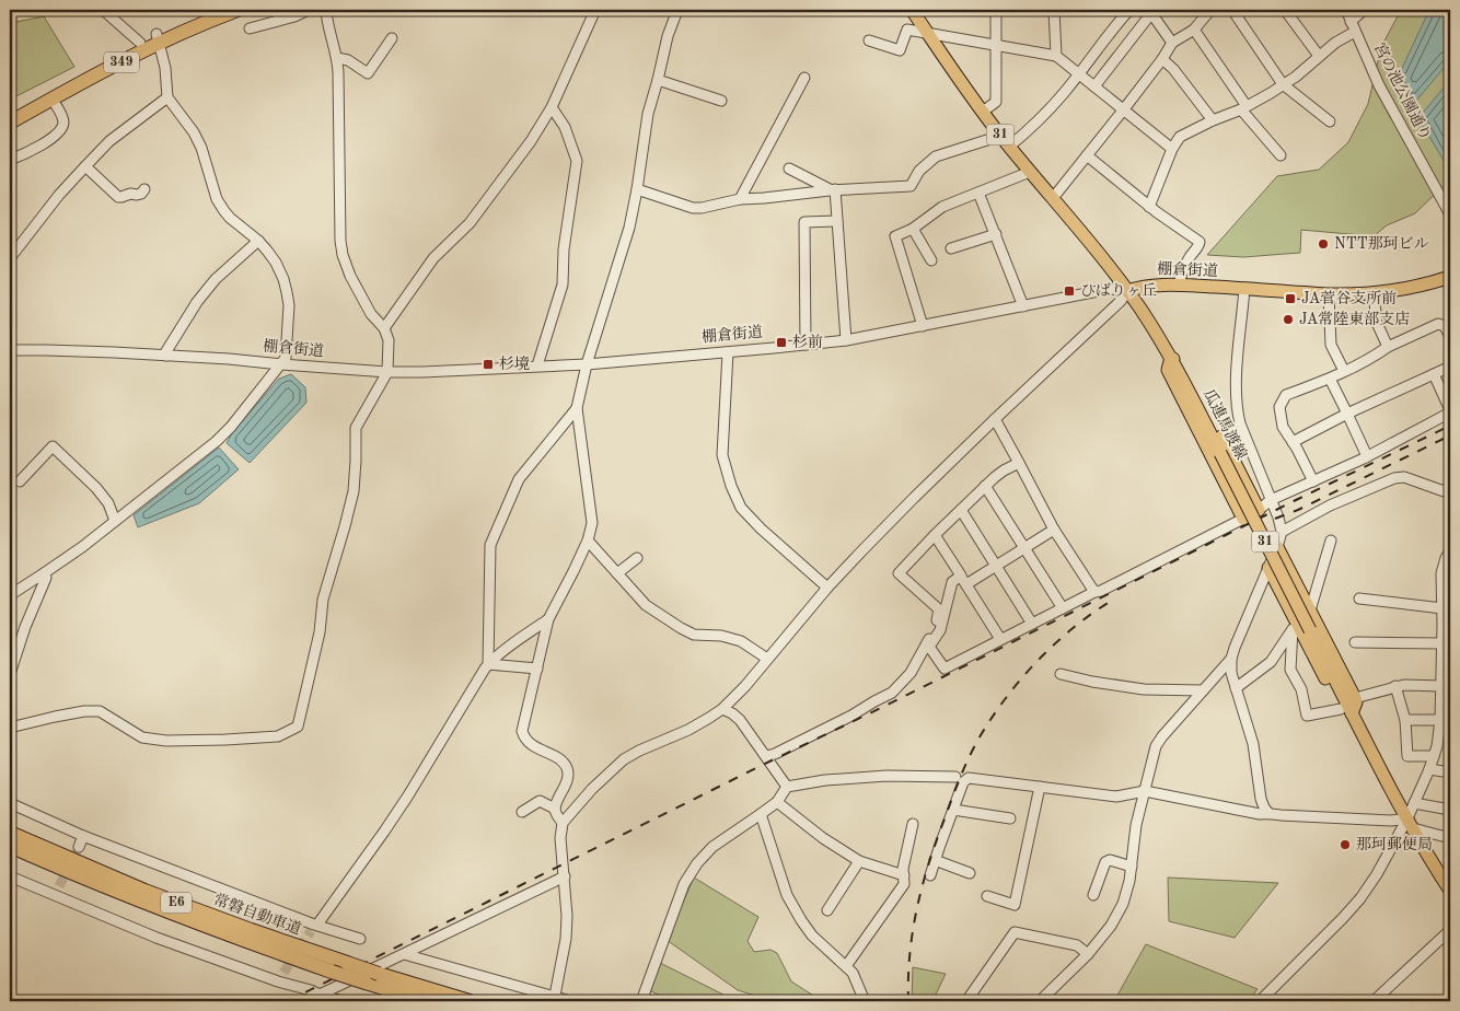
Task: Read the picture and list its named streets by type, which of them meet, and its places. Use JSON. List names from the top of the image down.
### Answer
{
  "streets": {
    "highway": ["349", "E6", "常磐自動車道"],
    "main road": ["31", "棚倉街道", "瓜連馬渡線"],
    "street": ["宮の池公園通り"]
  },
  "crossings": [
    ["棚倉街道", "瓜連馬渡線"]
  ],
  "places": {
    "other": ["NTT那珂ビル", "JA常陸東部支店", "那珂郵便局"],
    "transit": [
      "ひばりヶ丘",
      "JA菅谷支所前",
      "杉前",
      "杉境"
    ]
  }
}
